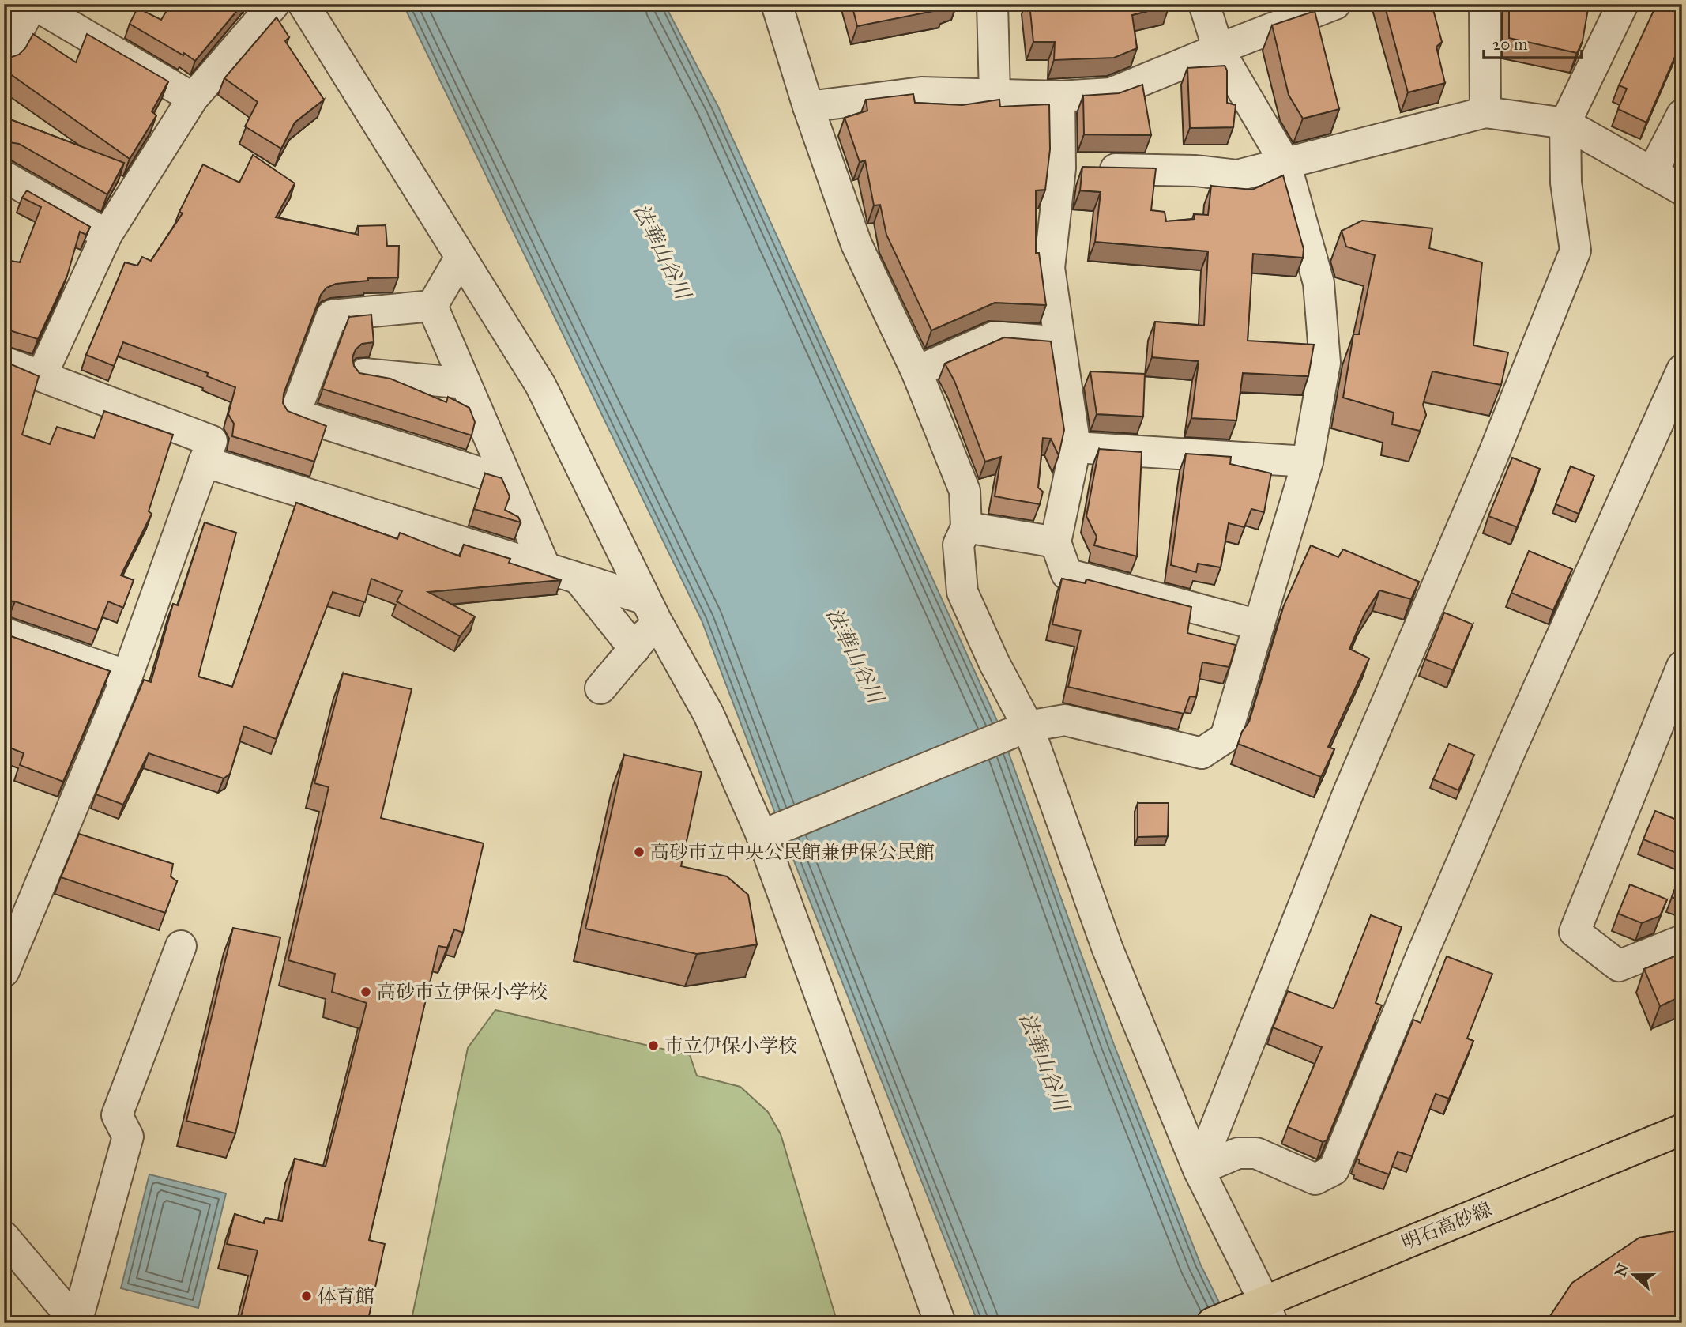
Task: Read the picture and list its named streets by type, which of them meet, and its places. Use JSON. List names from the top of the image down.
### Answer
{
  "streets": {
    "main road": ["明石高砂線"]
  },
  "water": ["法華山谷川"],
  "places": [
    "高砂市立中央公民館兼伊保公民館",
    "高砂市立伊保小学校",
    "市立伊保小学校",
    "体育館"
  ],
  "scale_bar": "20 m",
  "north": "left"
}
